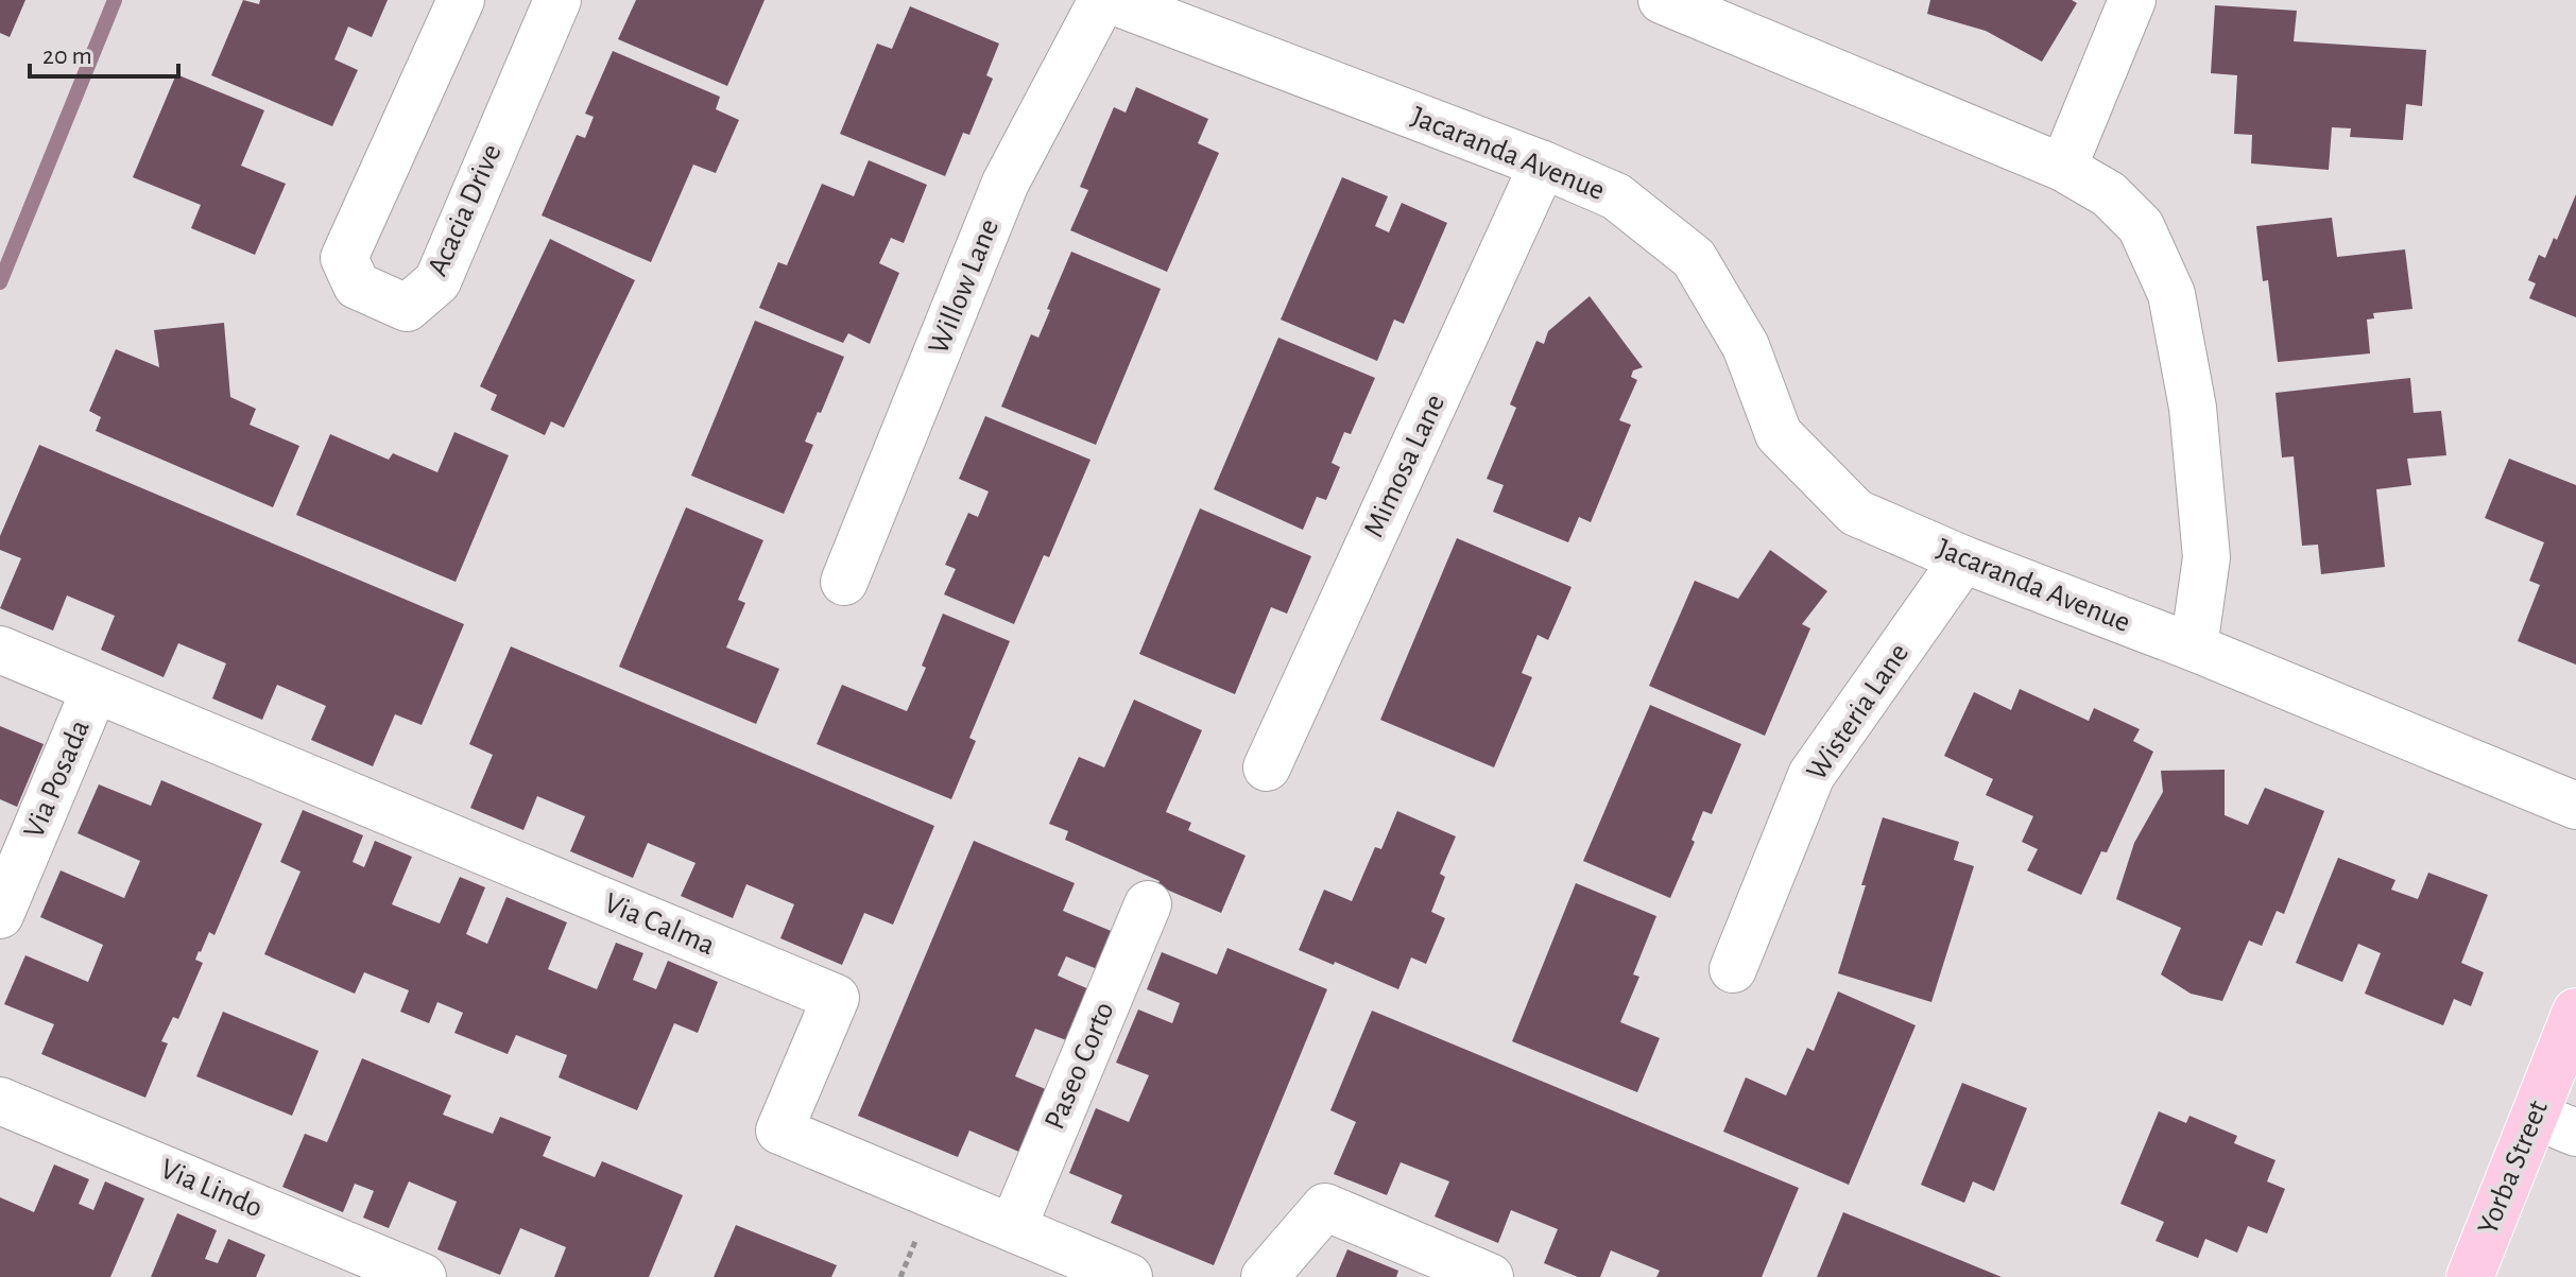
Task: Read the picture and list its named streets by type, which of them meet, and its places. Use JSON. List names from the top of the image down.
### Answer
{
  "streets": {
    "main road": ["Yorba Street"],
    "street": [
      "Jacaranda Avenue",
      "Acacia Drive",
      "Willow Lane",
      "Mimosa Lane",
      "Wisteria Lane",
      "Via Posada",
      "Via Calma",
      "Paseo Corto",
      "Via Lindo"
    ]
  },
  "crossings": [
    ["Jacaranda Avenue", "Mimosa Lane"],
    ["Jacaranda Avenue", "Wisteria Lane"],
    ["Via Posada", "Via Calma"],
    ["Via Calma", "Paseo Corto"]
  ],
  "scale_bar": "20 m"
}
